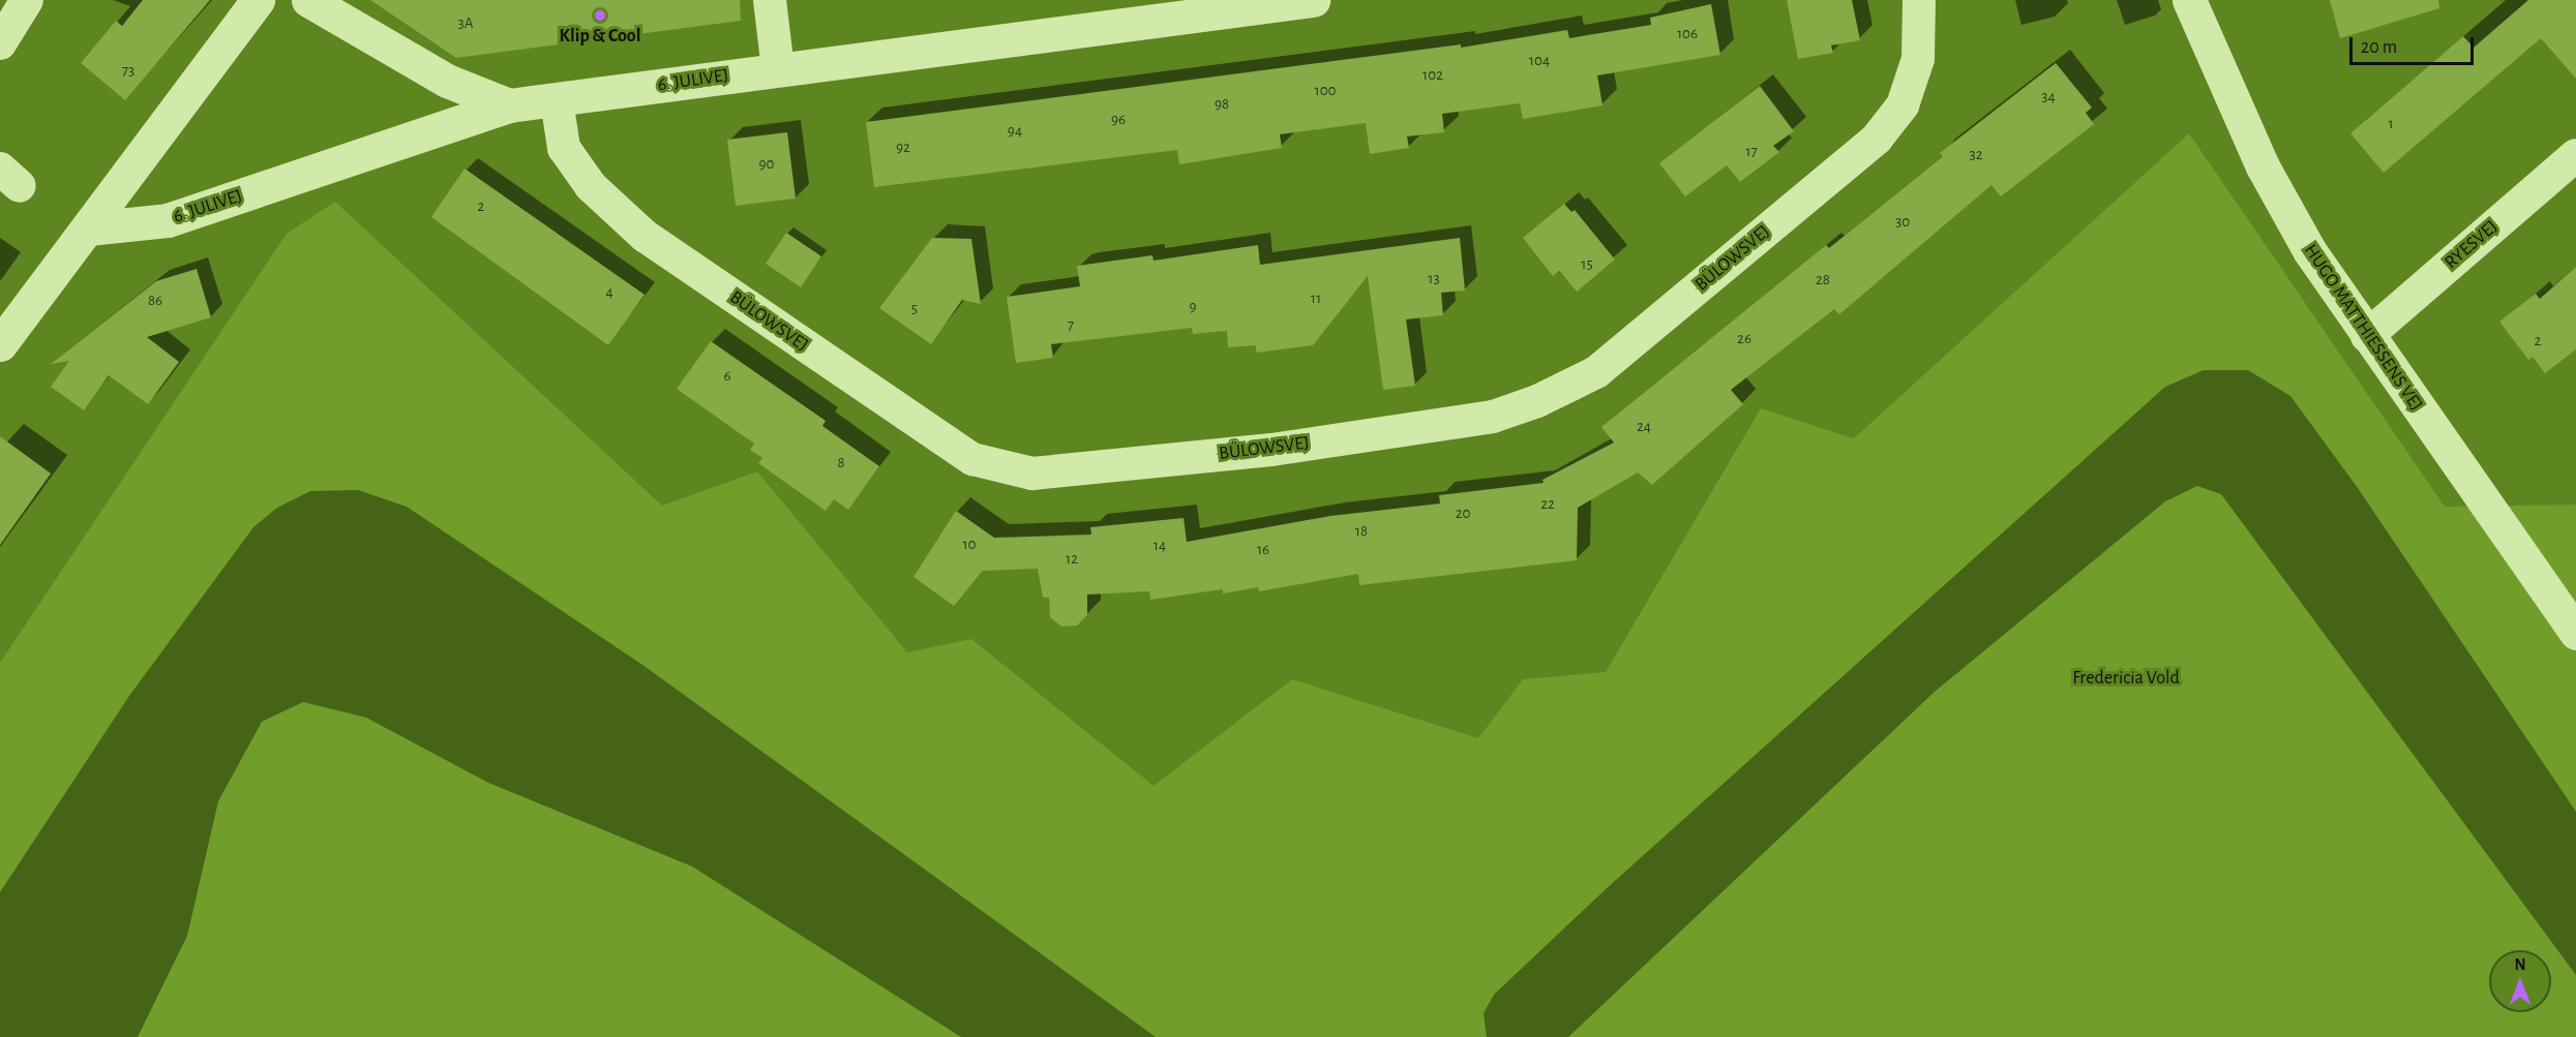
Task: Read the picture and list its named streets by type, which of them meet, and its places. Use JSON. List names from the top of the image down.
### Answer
{
  "streets": {
    "street": [
      "6. JULIVEJ",
      "RYESVEJ",
      "BÜLOWSVEJ",
      "HUGO MATTHIESSENS VEJ"
    ]
  },
  "crossings": [
    ["6. JULIVEJ", "BÜLOWSVEJ"],
    ["RYESVEJ", "HUGO MATTHIESSENS VEJ"]
  ],
  "parks": ["Fredericia Vold"],
  "places": ["Klip & Cool"],
  "house_numbers": [
    "3A",
    "106",
    "104",
    "73",
    "102",
    "100",
    "34",
    "98",
    "96",
    "1",
    "94",
    "92",
    "17",
    "32",
    "90",
    "2",
    "30",
    "15",
    "13",
    "28",
    "4",
    "11",
    "86",
    "9",
    "5",
    "7",
    "26",
    "2",
    "6",
    "24",
    "8",
    "22",
    "20",
    "18",
    "10",
    "14",
    "16",
    "12"
  ],
  "scale_bar": "20 m",
  "north": "top"
}
